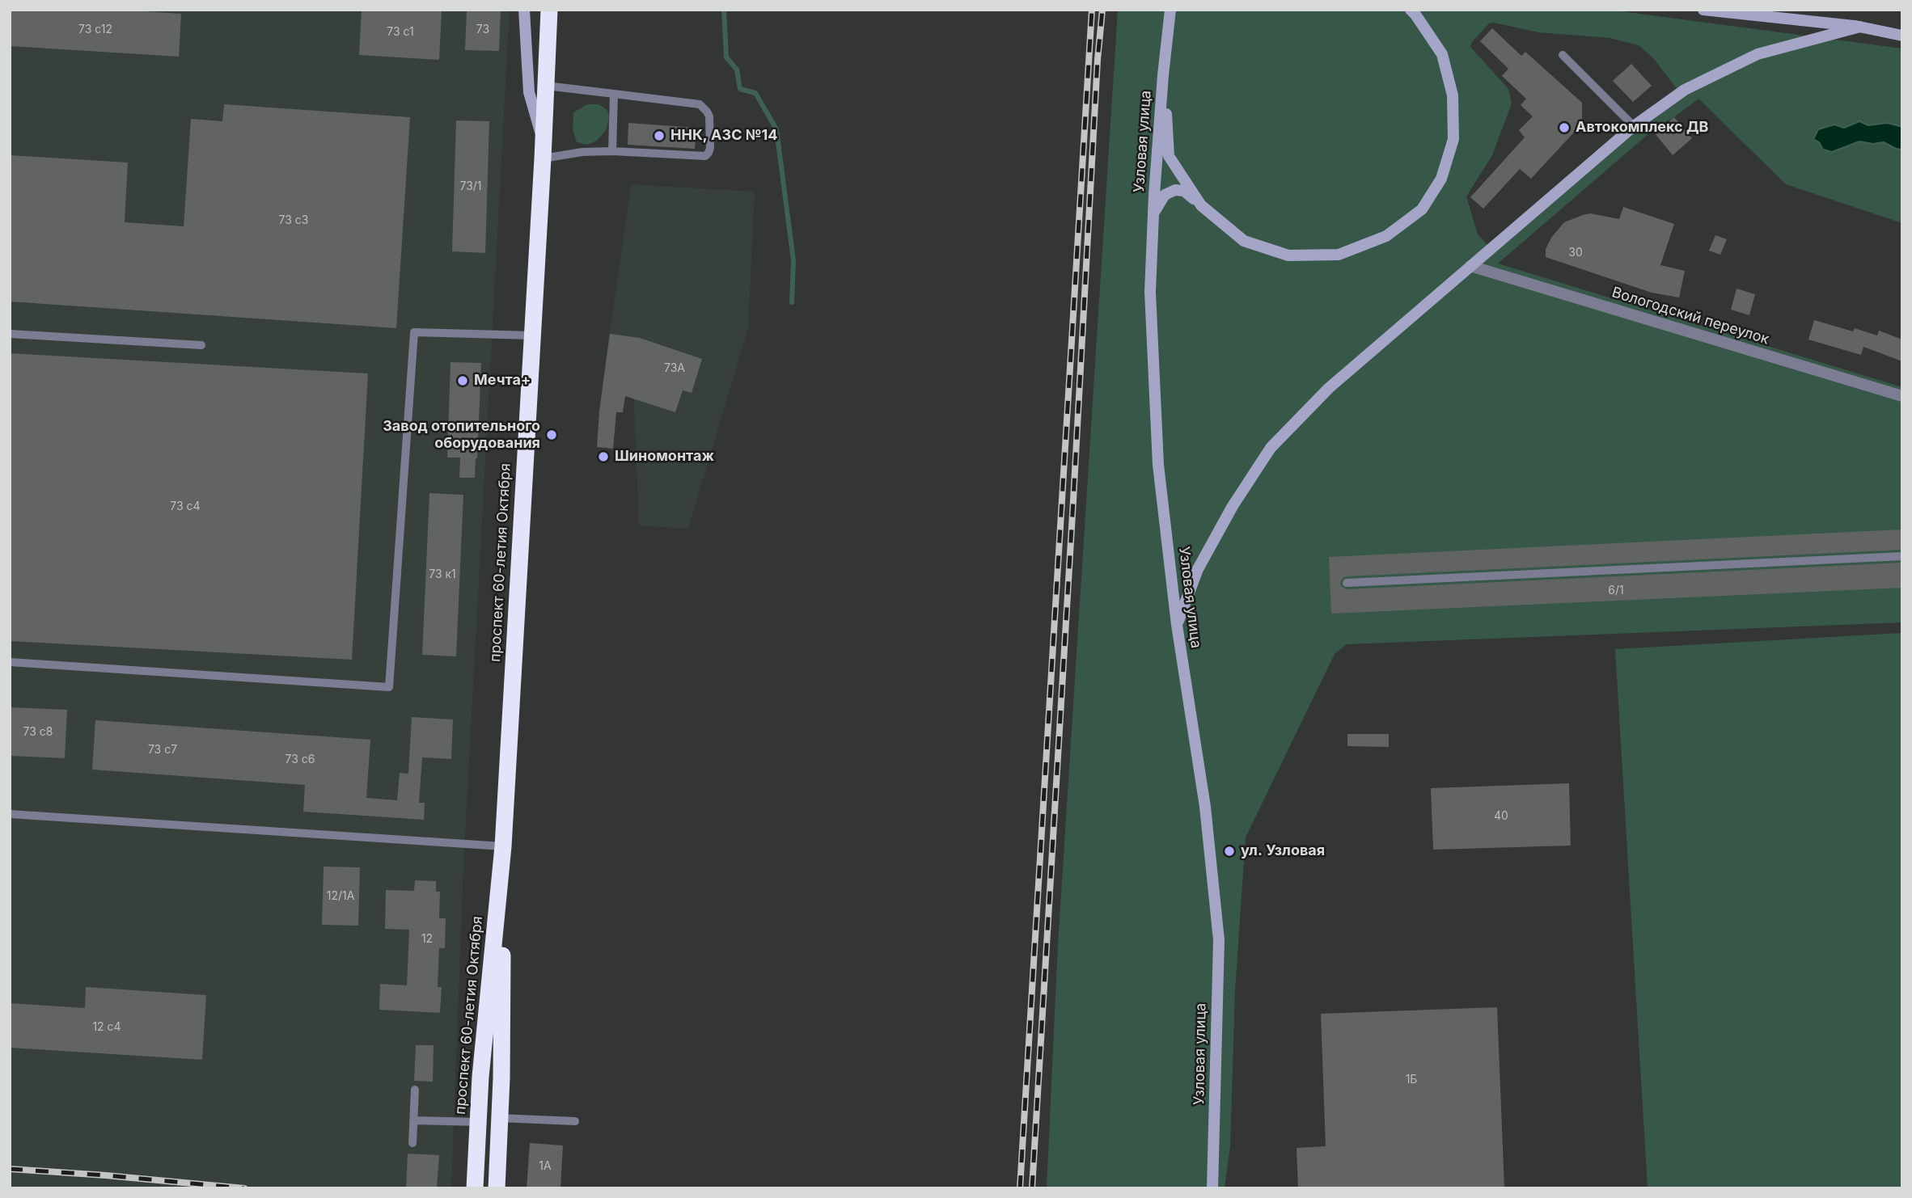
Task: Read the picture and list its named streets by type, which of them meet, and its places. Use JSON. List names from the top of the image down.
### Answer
{
  "streets": {
    "highway": ["проспект 60-летия Октября"],
    "street": ["Узловая улица", "Вологодский переулок"]
  },
  "places": [
    "Автокомплекс ДВ",
    "ННК, АЗС №14",
    "Мечта+",
    "Завод отопительного оборудования",
    "Шиномонтаж",
    "ул. Узловая"
  ],
  "house_numbers": [
    "73 с12",
    "73",
    "73 с1",
    "73/1",
    "73 с3",
    "30",
    "73А",
    "73 с4",
    "73 к1",
    "6/1",
    "73 с8",
    "73 с7",
    "73 с6",
    "40",
    "12/1А",
    "12",
    "12 с4",
    "1Б",
    "1А"
  ]
}
